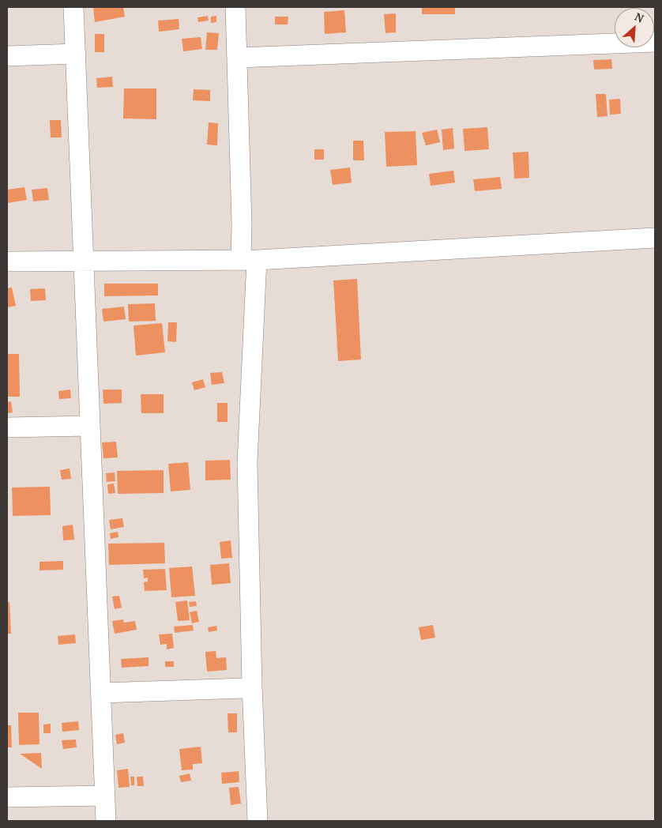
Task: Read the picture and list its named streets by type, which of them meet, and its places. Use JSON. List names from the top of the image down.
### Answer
{
  "north": "top right"
}
